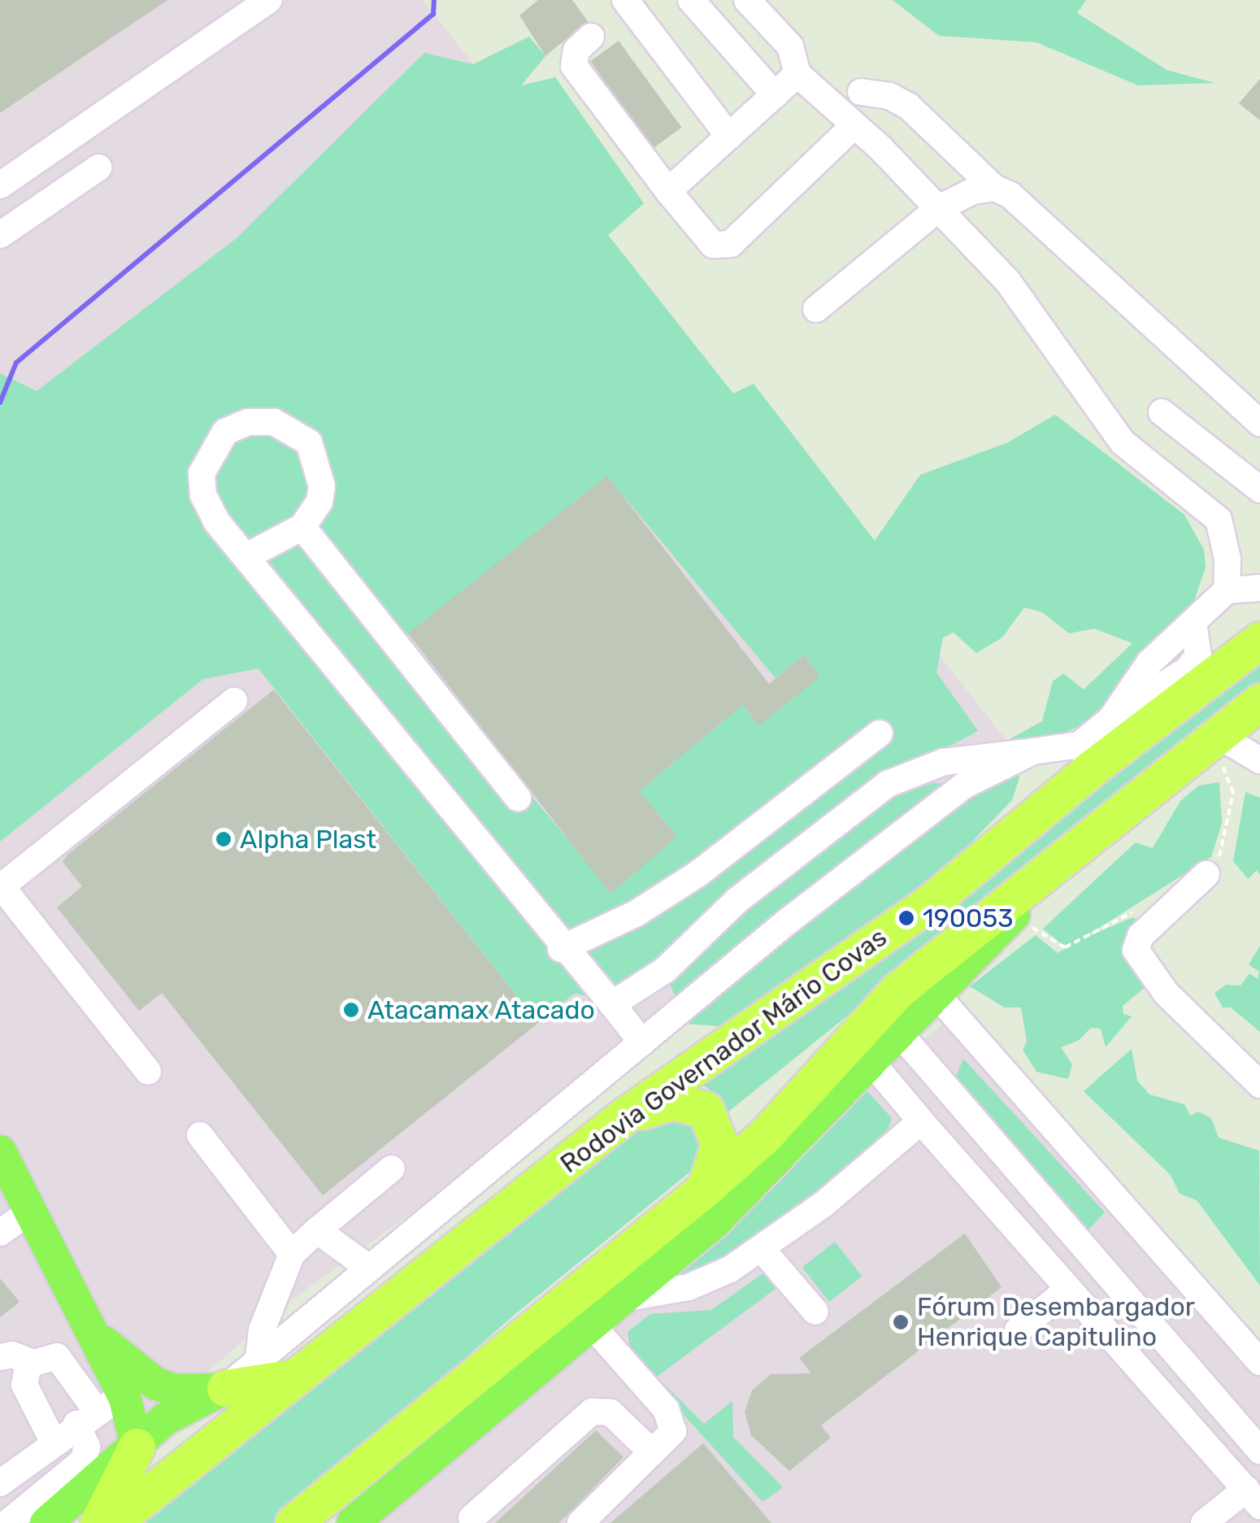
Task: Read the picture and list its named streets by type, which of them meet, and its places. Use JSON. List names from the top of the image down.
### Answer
{
  "streets": {
    "highway": ["Rodovia Governador Mário Covas"]
  },
  "places": [
    "Alpha Plast",
    "190053",
    "Atacamax Atacado",
    "Fórum Desembargador Henrique Capitulino"
  ]
}
